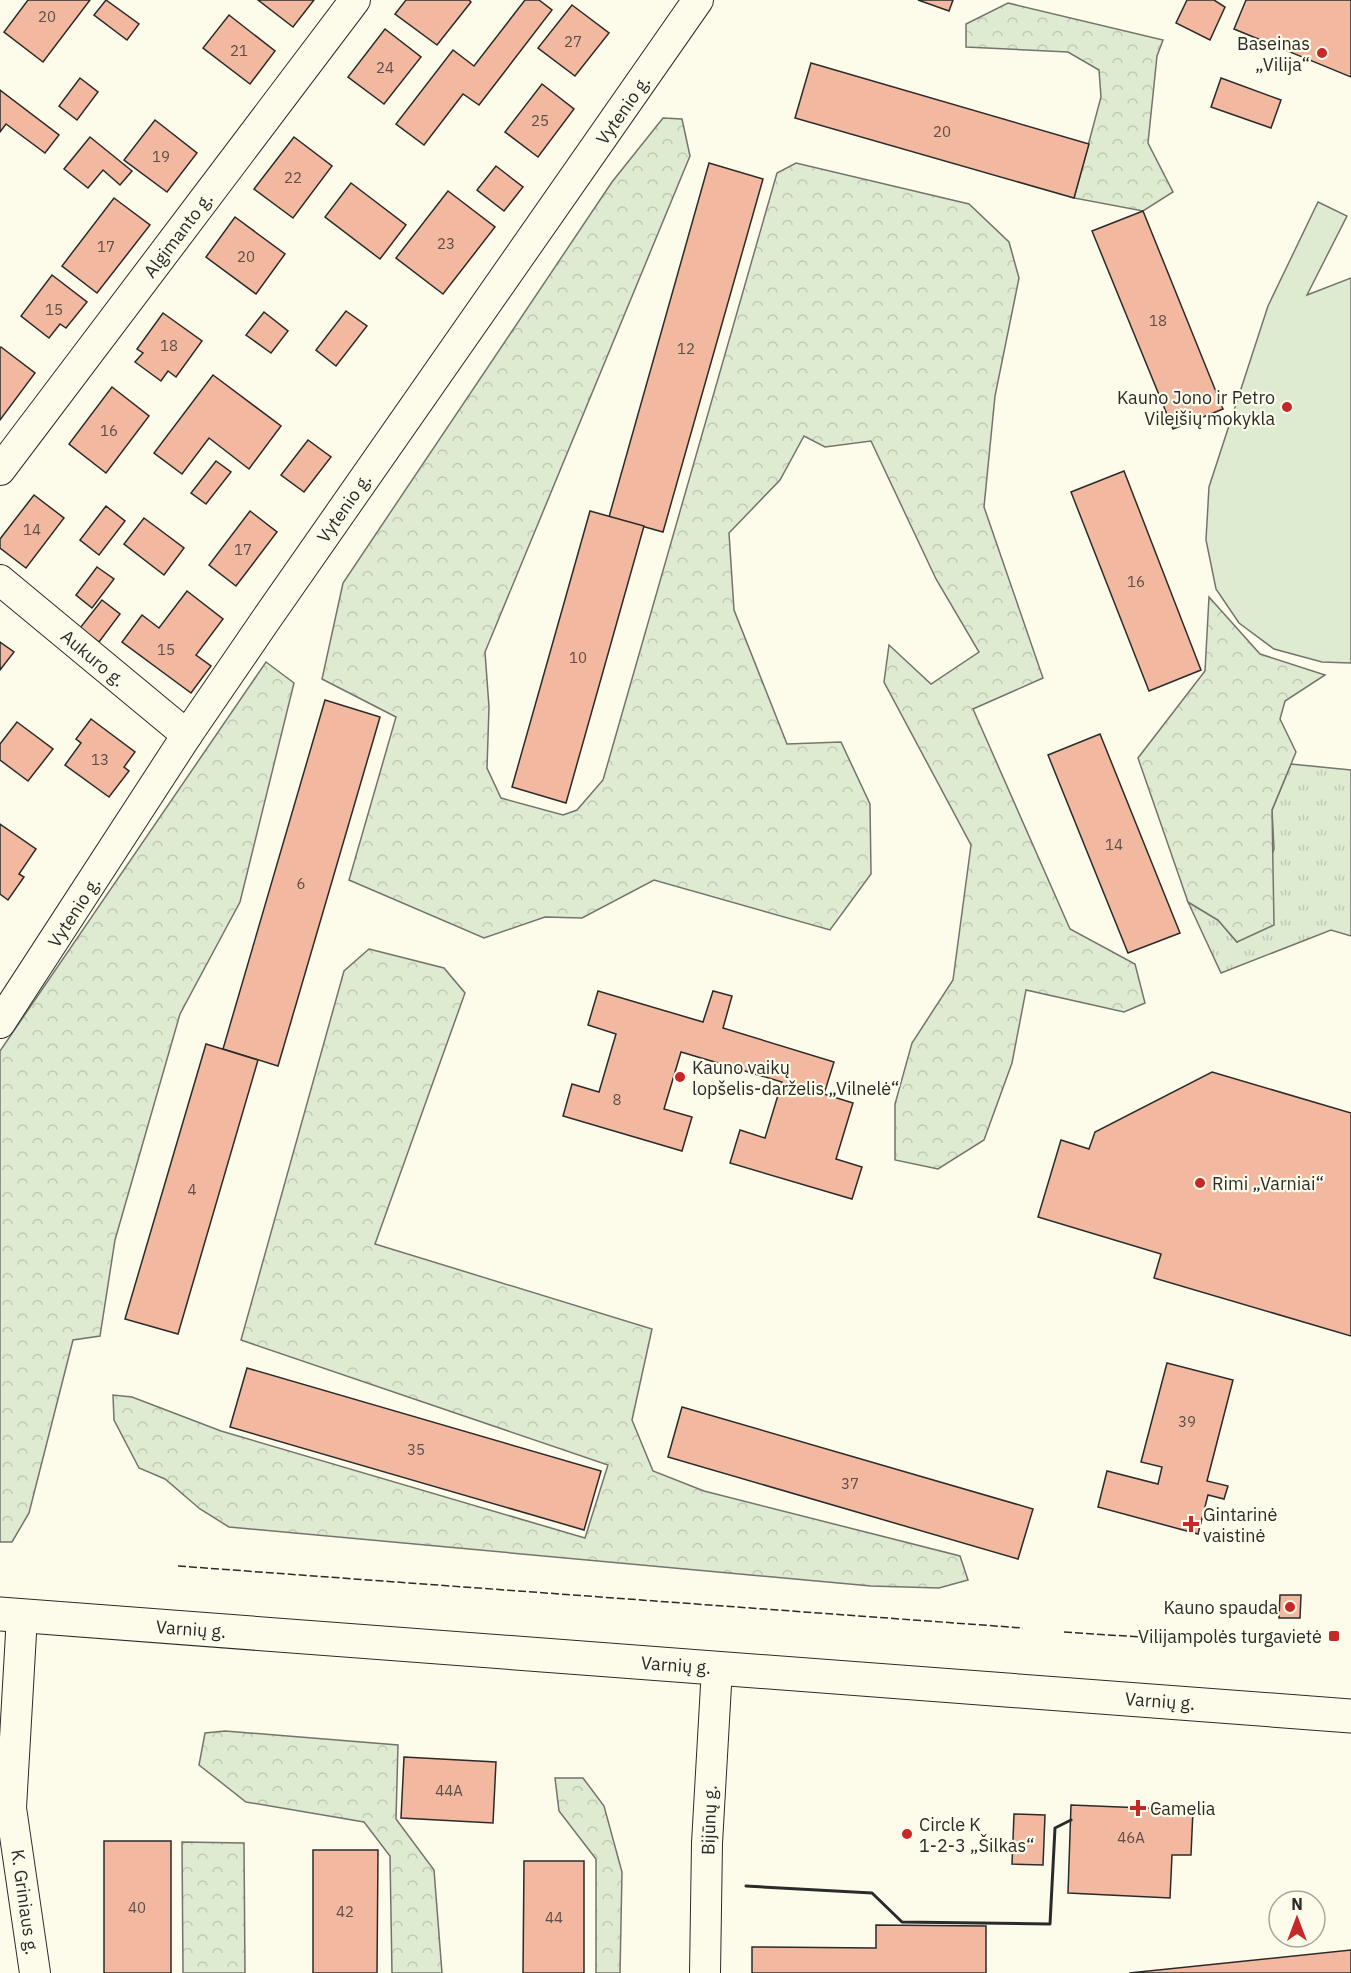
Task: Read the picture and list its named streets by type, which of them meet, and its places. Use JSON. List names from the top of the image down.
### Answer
{
  "streets": {
    "main road": ["Varnių g."],
    "street": [
      "Vytenio g.",
      "Algimanto g.",
      "Aukuro g.",
      "Bijūnų g.",
      "K. Griniaus g."
    ]
  },
  "crossings": [
    ["Vytenio g.", "Aukuro g."],
    ["Varnių g.", "Bijūnų g."],
    ["Varnių g.", "K. Griniaus g."]
  ],
  "places": {
    "other": [
      "Baseinas „Vilija“",
      "Kauno Jono ir Petro Vileišių mokykla",
      "Kauno vaikų lopšelis-darželis „Vilnelė“",
      "Rimi „Varniai“",
      "Kauno spauda",
      "Circle K 1-2-3 „Šilkas“"
    ],
    "health": ["Gintarinė vaistinė", "Camelia"],
    "transit": ["Vilijampolės turgavietė"]
  },
  "house_numbers": [
    "20",
    "27",
    "21",
    "24",
    "25",
    "20",
    "19",
    "22",
    "23",
    "17",
    "20",
    "15",
    "18",
    "18",
    "12",
    "16",
    "14",
    "17",
    "16",
    "15",
    "10",
    "13",
    "14",
    "6",
    "8",
    "4",
    "39",
    "35",
    "37",
    "44A",
    "46A",
    "40",
    "42",
    "44"
  ],
  "north": "top"
}
